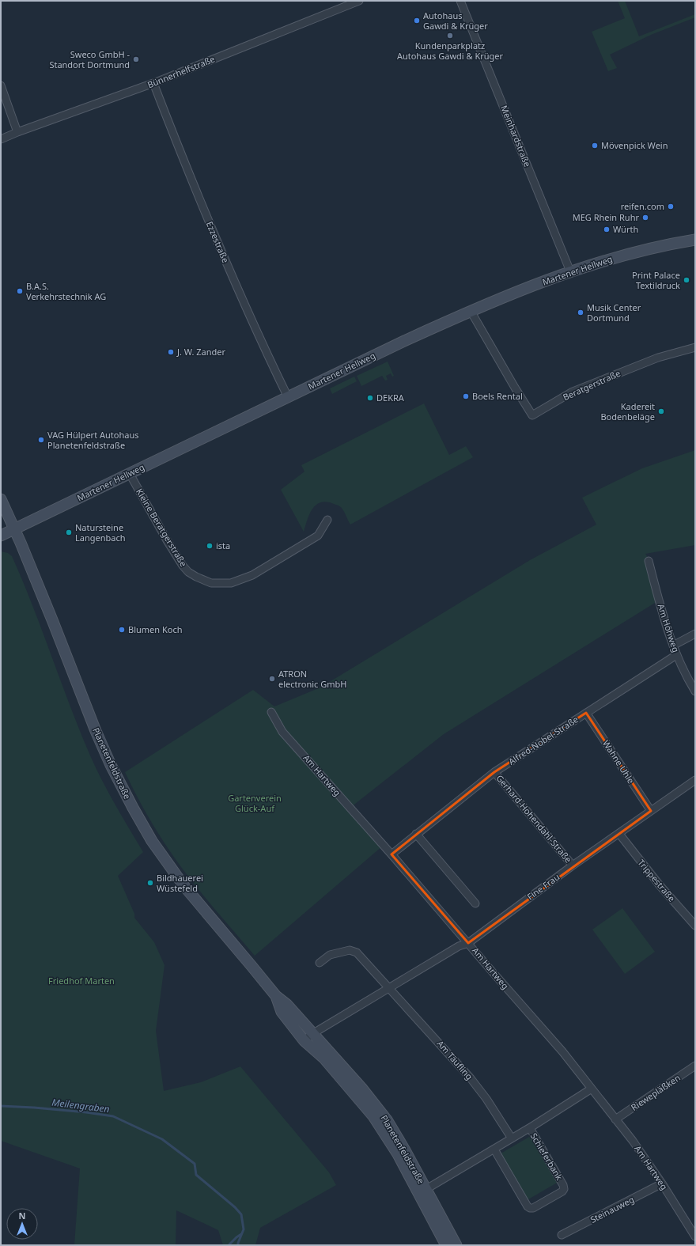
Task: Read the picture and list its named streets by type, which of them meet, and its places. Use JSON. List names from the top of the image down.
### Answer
{
  "streets": {
    "street": [
      "Bünnerhelfstraße",
      "Meinhardstraße",
      "Ezzestraße",
      "Martener Hellweg",
      "Beratgerstraße",
      "Kleine Beratgerstraße",
      "Am Höhweg",
      "Alfred-Nobel-Straße",
      "Wahne Uhle",
      "Planetenfeldstraße",
      "Am Hartweg",
      "Gerhard-Hohendahl-Straße",
      "Trippestraße",
      "Fine Frau",
      "Am Täufling",
      "Riewepläßken",
      "Schieferbank",
      "Steinauweg"
    ]
  },
  "crossings": [
    ["Bünnerhelfstraße", "Ezzestraße"],
    ["Meinhardstraße", "Martener Hellweg"],
    ["Ezzestraße", "Martener Hellweg"],
    ["Martener Hellweg", "Beratgerstraße"],
    ["Martener Hellweg", "Kleine Beratgerstraße"],
    ["Martener Hellweg", "Planetenfeldstraße"],
    ["Am Höhweg", "Alfred-Nobel-Straße"],
    ["Alfred-Nobel-Straße", "Wahne Uhle"],
    ["Alfred-Nobel-Straße", "Am Hartweg"],
    ["Alfred-Nobel-Straße", "Gerhard-Hohendahl-Straße"],
    ["Wahne Uhle", "Fine Frau"],
    ["Planetenfeldstraße", "Fine Frau"],
    ["Planetenfeldstraße", "Schieferbank"],
    ["Am Hartweg", "Fine Frau"],
    ["Am Hartweg", "Riewepläßken"],
    ["Am Hartweg", "Schieferbank"],
    ["Am Hartweg", "Steinauweg"],
    ["Gerhard-Hohendahl-Straße", "Fine Frau"],
    ["Trippestraße", "Fine Frau"],
    ["Fine Frau", "Am Täufling"],
    ["Am Täufling", "Schieferbank"]
  ],
  "water": ["Meilengraben"],
  "parks": ["Gartenverein Glück-Auf", "Friedhof Marten"],
  "places": [
    "Autohaus Gawdi & Krüger",
    "Kundenparkplatz Autohaus Gawdi & Krüger",
    "Sweco GmbH - Standort Dortmund",
    "Mövenpick Wein",
    "reifen.com",
    "MEG Rhein Ruhr",
    "Würth",
    "Print Palace Textildruck",
    "B.A.S. Verkehrstechnik AG",
    "Musik Center Dortmund",
    "J. W. Zander",
    "Boels Rental",
    "DEKRA",
    "Kadereit Bodenbeläge",
    "VAG Hülpert Autohaus Planetenfeldstraße",
    "Natursteine Langenbach",
    "ista",
    "Blumen Koch",
    "ATRON electronic GmbH",
    "Bildhauerei Wüstefeld"
  ],
  "north": "top"
}
